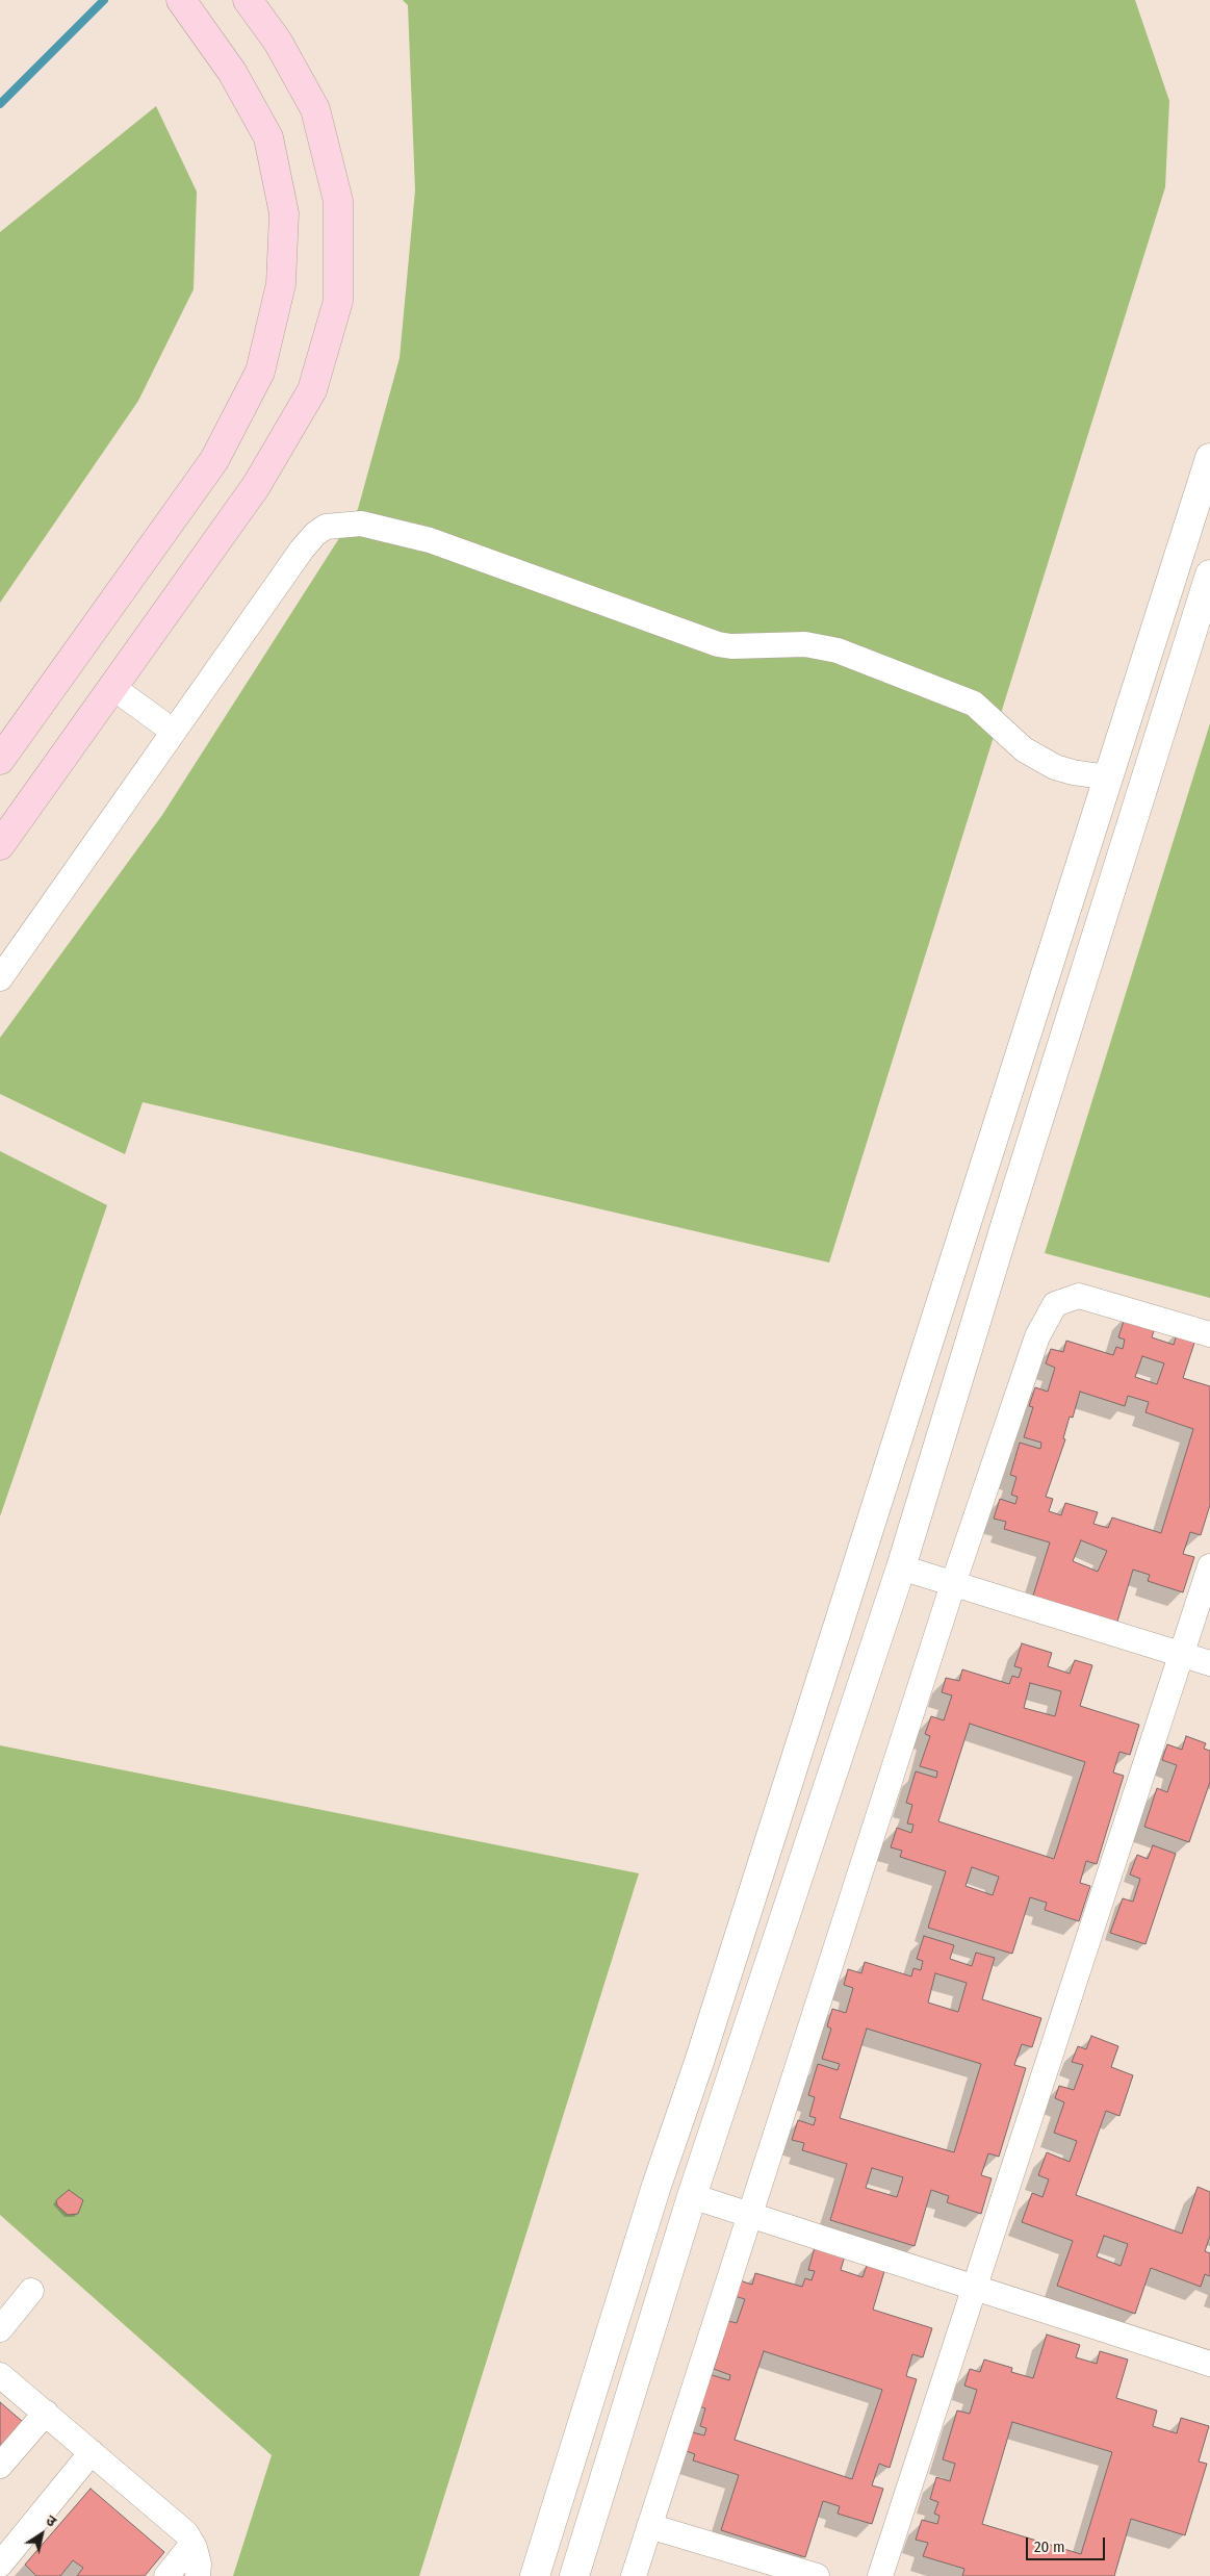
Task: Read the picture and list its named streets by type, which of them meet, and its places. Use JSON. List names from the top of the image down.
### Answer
{
  "scale_bar": "20 m",
  "north": "top right"
}
